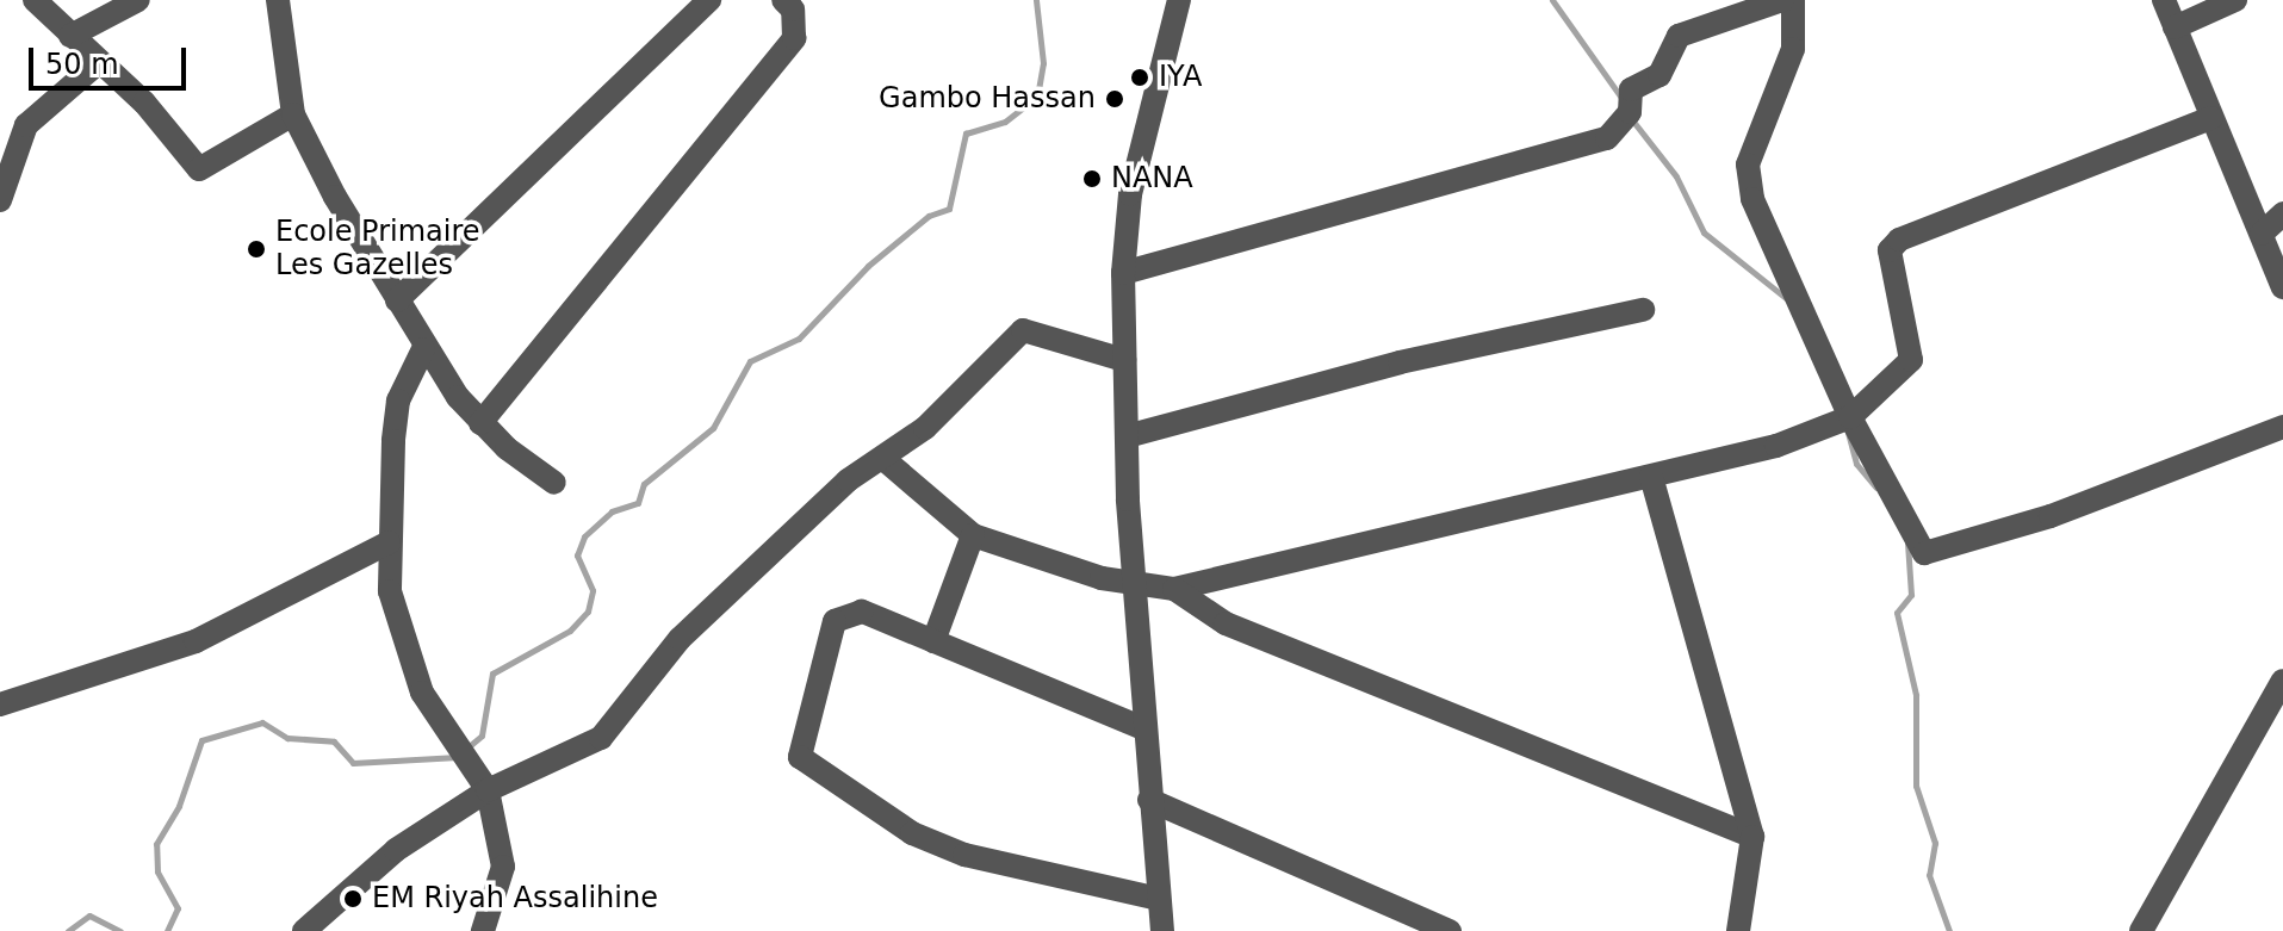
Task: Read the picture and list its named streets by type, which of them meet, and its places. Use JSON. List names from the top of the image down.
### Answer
{
  "places": [
    "IYA",
    "Gambo Hassan",
    "NANA",
    "Ecole Primaire Les Gazelles",
    "EM Riyah Assalihine"
  ],
  "scale_bar": "50 m"
}
